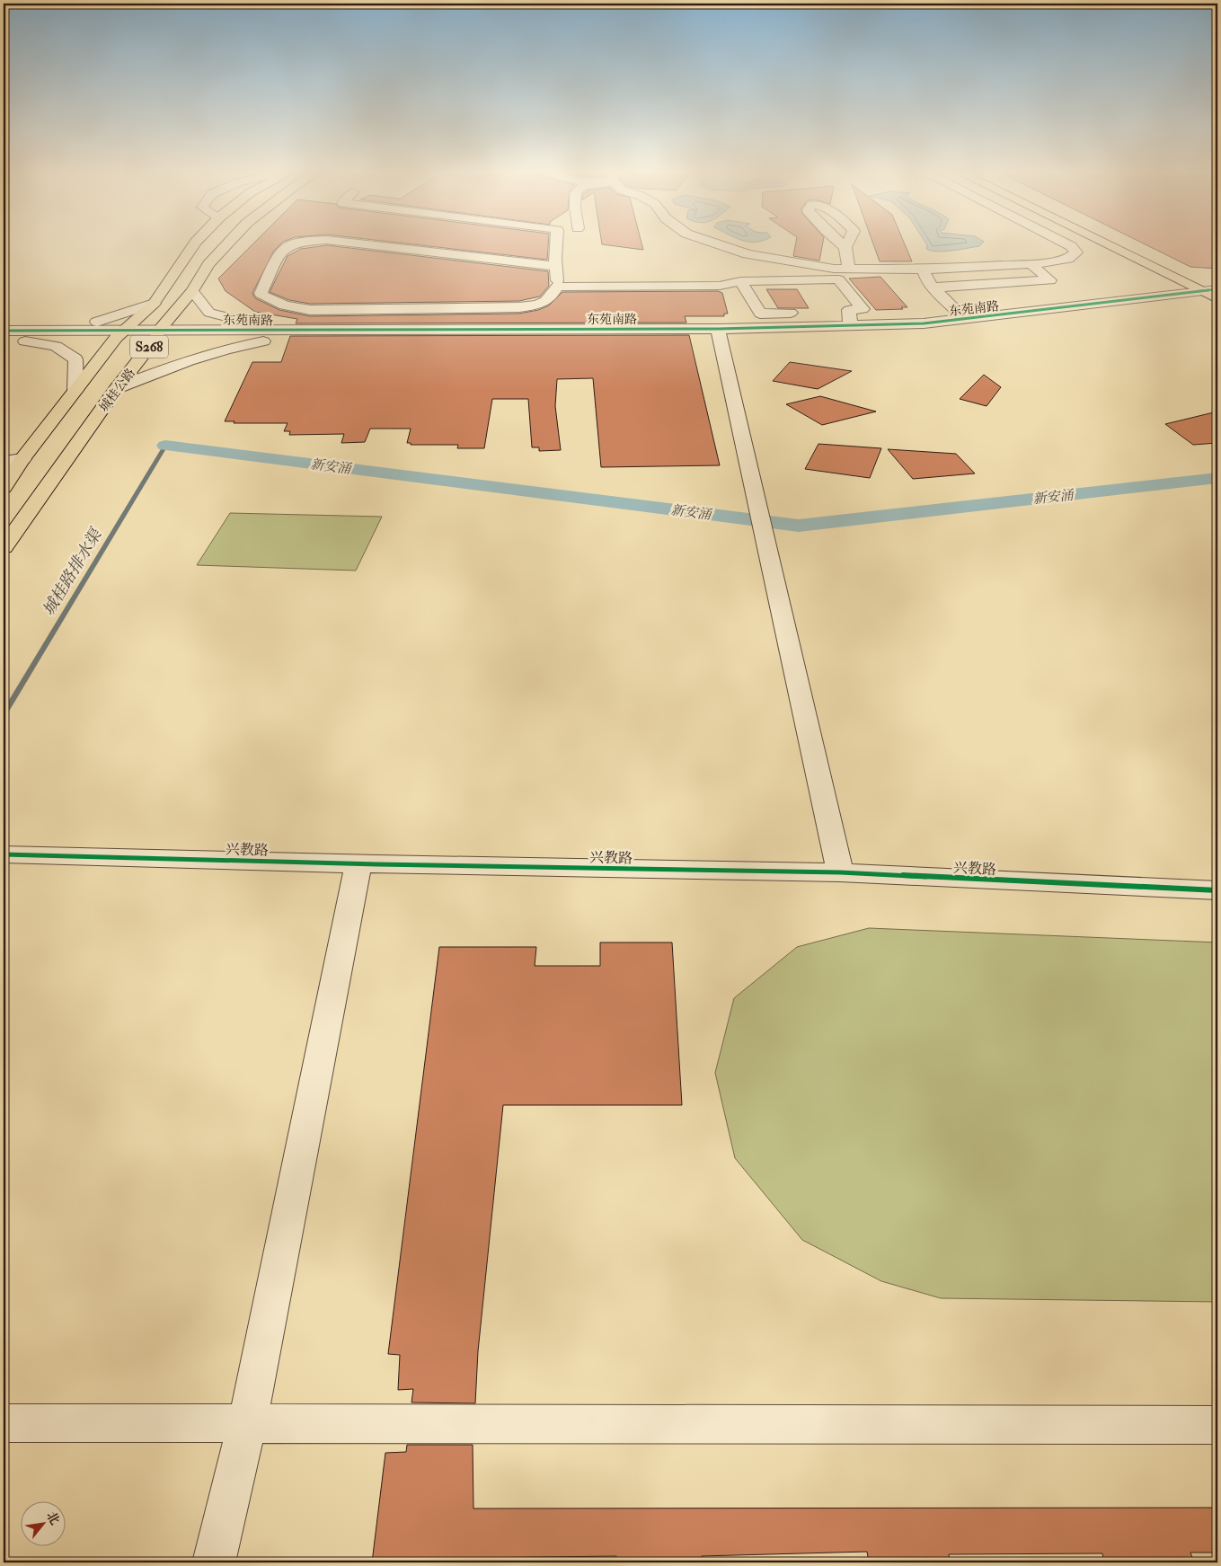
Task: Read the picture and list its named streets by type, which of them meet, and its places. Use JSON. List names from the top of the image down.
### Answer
{
  "streets": {
    "main road": ["S268", "城桂公路"],
    "street": ["东苑南路", "兴教路"]
  },
  "crossings": [
    ["东苑南路", "S268"],
    ["东苑南路", "城桂公路"]
  ],
  "water": ["新安涌", "城桂路排水渠"],
  "north": "top right"
}
